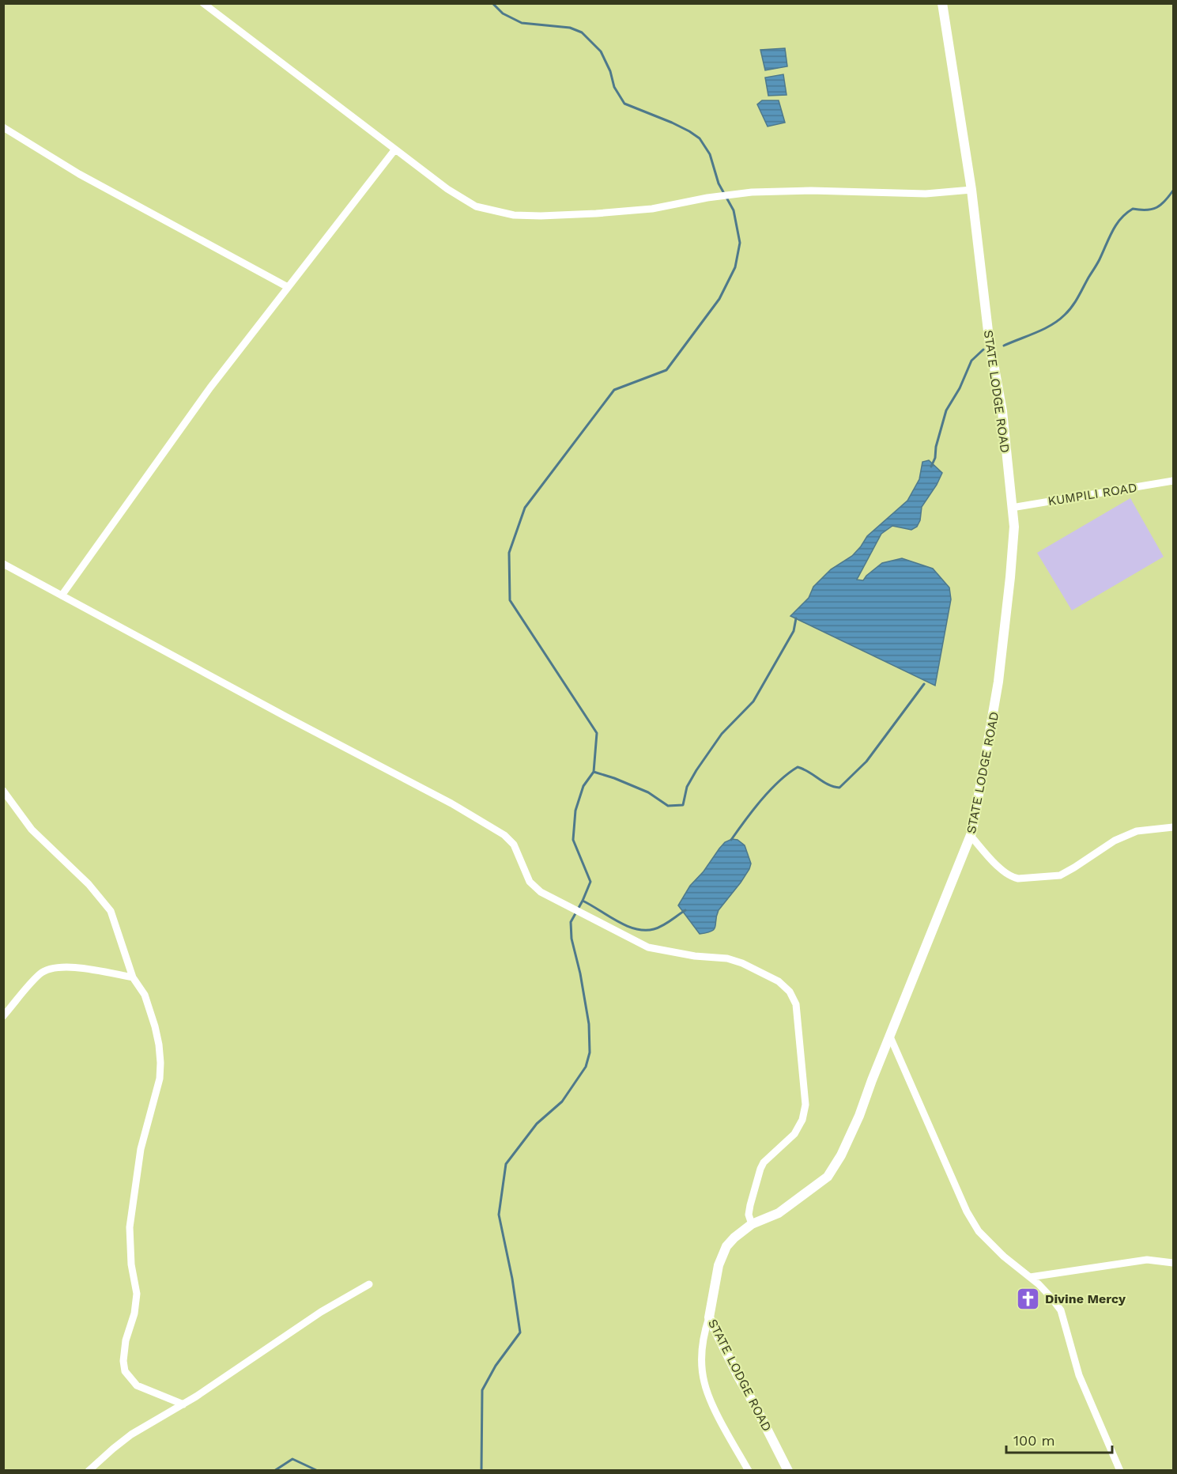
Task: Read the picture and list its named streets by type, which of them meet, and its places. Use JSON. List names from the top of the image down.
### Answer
{
  "streets": {
    "street": ["STATE LODGE ROAD", "KUMPILI ROAD"]
  },
  "crossings": [
    ["STATE LODGE ROAD", "KUMPILI ROAD"]
  ],
  "places": {
    "church": ["Divine Mercy"]
  },
  "scale_bar": "100 m"
}
